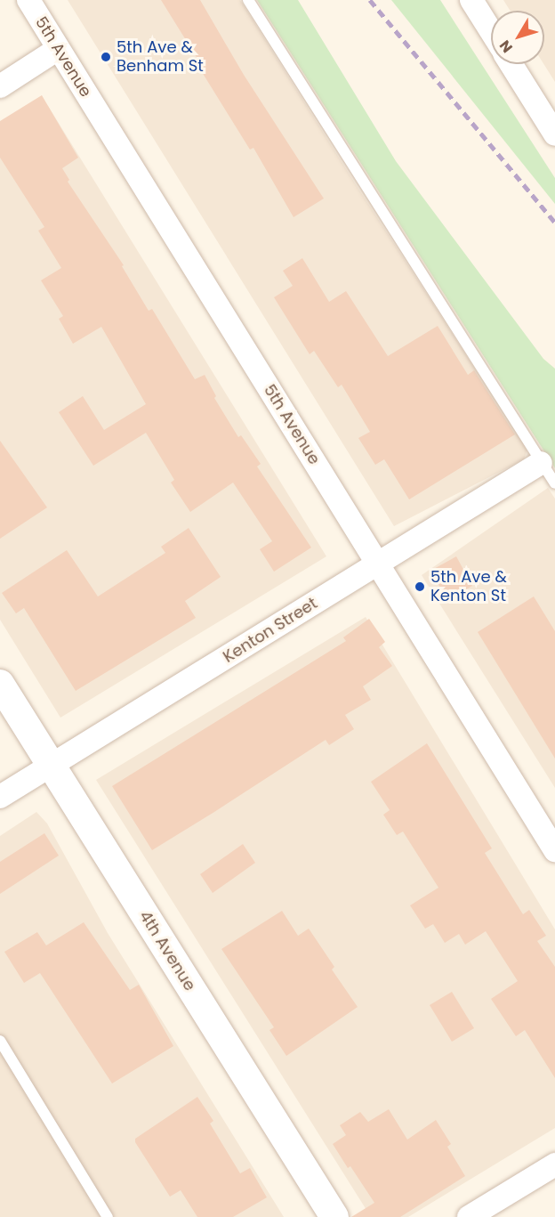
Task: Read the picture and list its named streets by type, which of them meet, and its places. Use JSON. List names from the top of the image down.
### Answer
{
  "streets": {
    "street": ["5th Avenue", "Kenton Street", "4th Avenue"]
  },
  "crossings": [
    ["5th Avenue", "Kenton Street"],
    ["Kenton Street", "4th Avenue"]
  ],
  "places": ["5th Ave & Benham St", "5th Ave & Kenton St"],
  "north": "bottom left"
}
